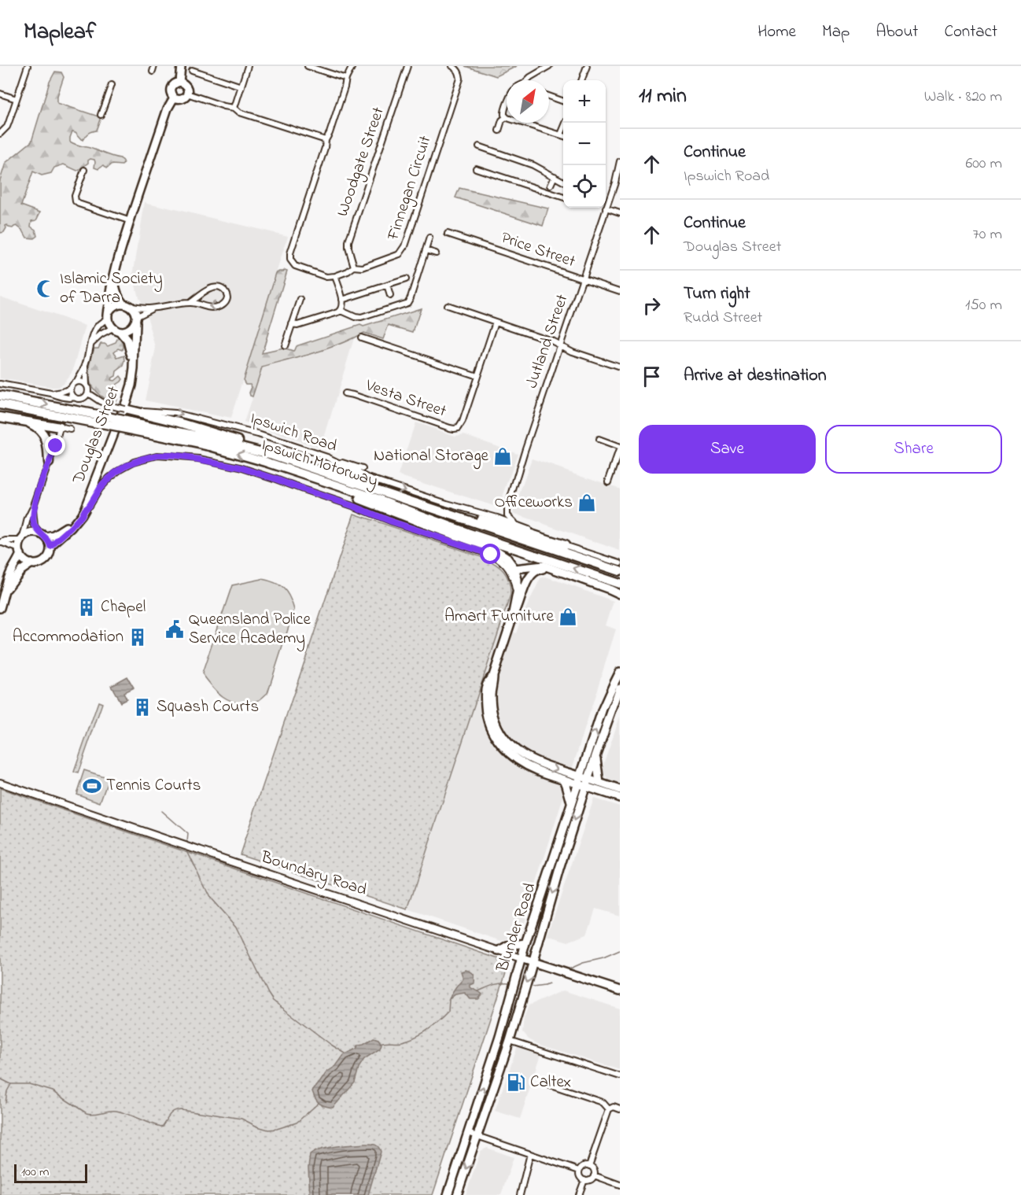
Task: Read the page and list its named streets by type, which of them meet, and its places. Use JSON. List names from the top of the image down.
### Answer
{
  "streets": {
    "highway": ["Ipswich Motorway"],
    "main road": ["Douglas Street", "Boundary Road", "Blunder Road"],
    "street": [
      "Woodgate Street",
      "Finnegan Circuit",
      "Price Street",
      "Jutland Street",
      "Vesta Street",
      "Ipswich Road"
    ]
  },
  "crossings": [
    ["Woodgate Street", "Finnegan Circuit"],
    ["Price Street", "Jutland Street"],
    ["Jutland Street", "Ipswich Road"],
    ["Ipswich Road", "Douglas Street"],
    ["Boundary Road", "Blunder Road"]
  ],
  "places": {
    "mosque": ["Islamic Society of Darra"],
    "shop": ["National Storage", "Officeworks", "Amart Furniture"],
    "building": ["Chapel", "Accommodation", "Squash Courts"],
    "public building": ["Queensland Police Service Academy"],
    "sports": ["Tennis Courts"],
    "fuel station": ["Caltex"]
  },
  "scale_bar": "100 m",
  "north": "top right",
  "page": {
    "header": "Mapleaf",
    "nav": [
      "Home",
      "Map",
      "About",
      "Contact"
    ],
    "heading": ["11 min", "Walk · 820 m"],
    "map_buttons": ["+", "−"],
    "list": [
      ["Continue", "Ipswich Road", "600 m"],
      ["Continue", "Douglas Street", "70 m"],
      ["Turn right", "Rudd Street", "150 m"],
      "Arrive at destination"
    ],
    "buttons": ["Save", "Share"],
    "scale": "100 m"
  }
}
